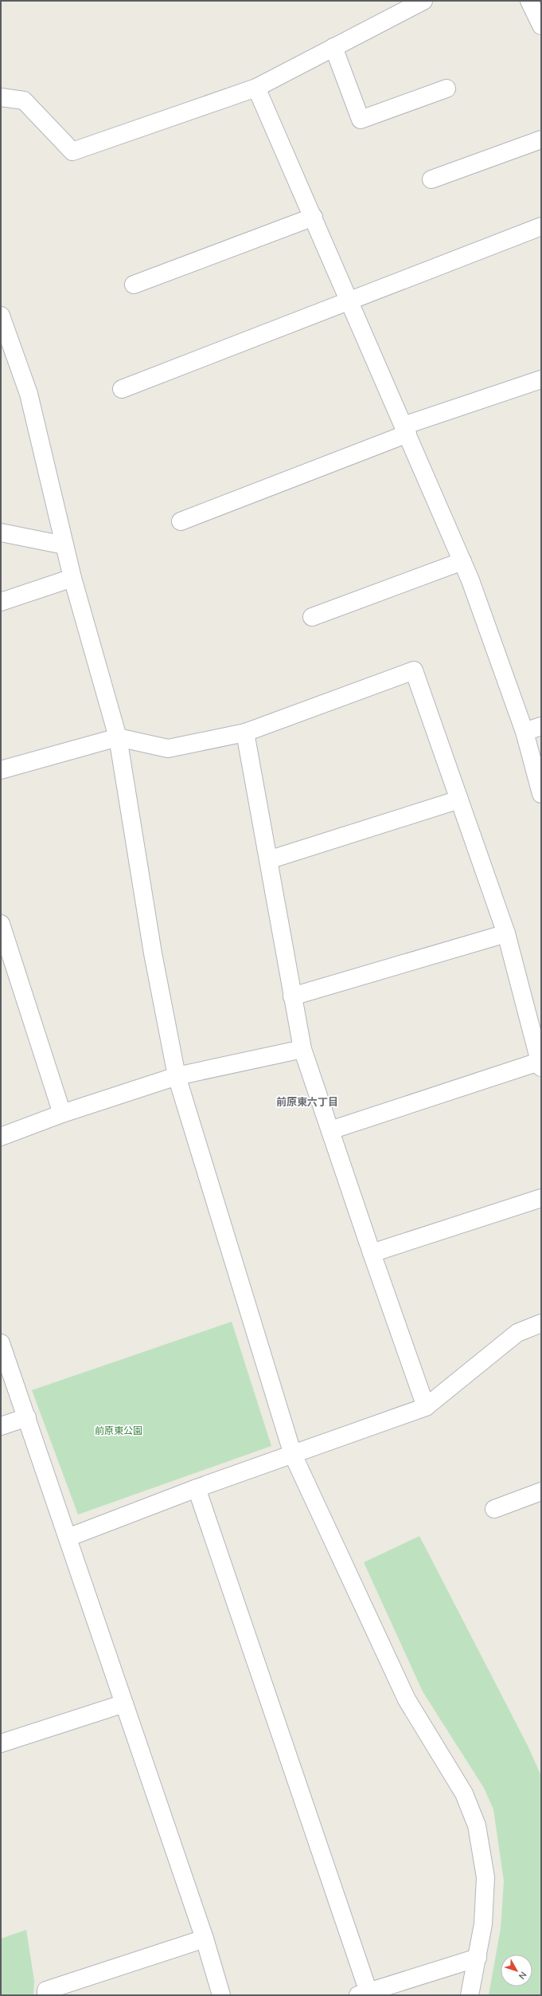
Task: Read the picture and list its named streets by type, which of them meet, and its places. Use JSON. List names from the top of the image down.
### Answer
{
  "districts": ["前原東六丁目"],
  "parks": ["前原東公園"],
  "north": "bottom right"
}
